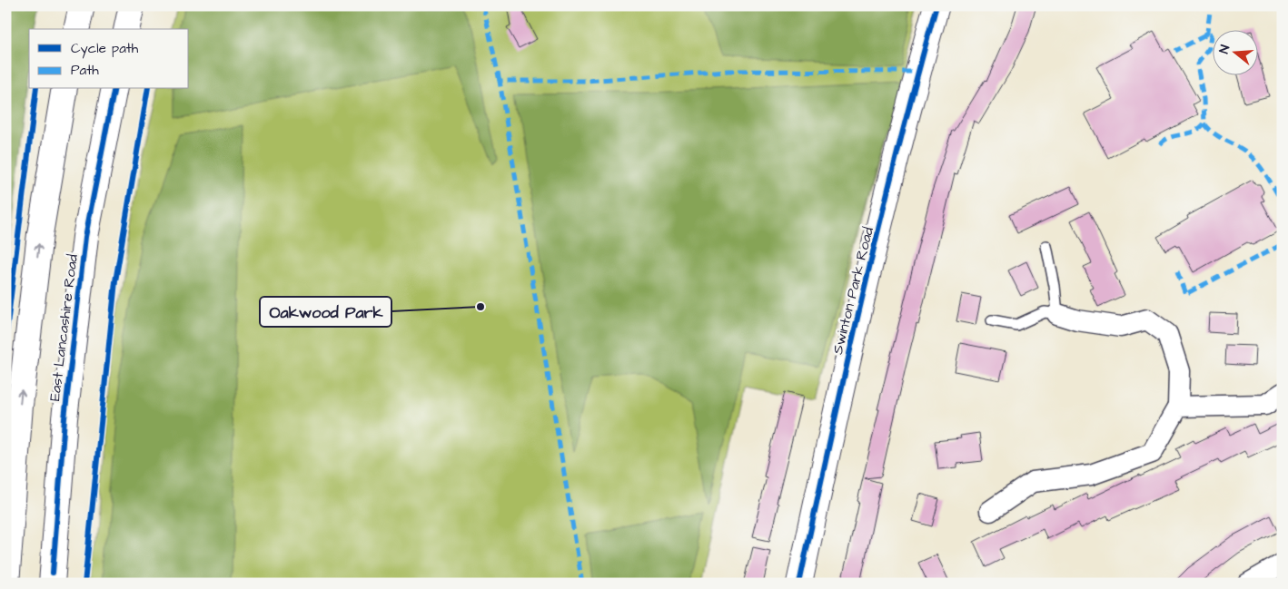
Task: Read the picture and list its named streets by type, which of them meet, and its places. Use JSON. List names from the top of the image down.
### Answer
{
  "streets": {
    "main road": ["Swinton Park Road", "East Lancashire Road"]
  },
  "places": ["Oakwood Park"],
  "legend": ["Cycle path", "Path"],
  "north": "left"
}
